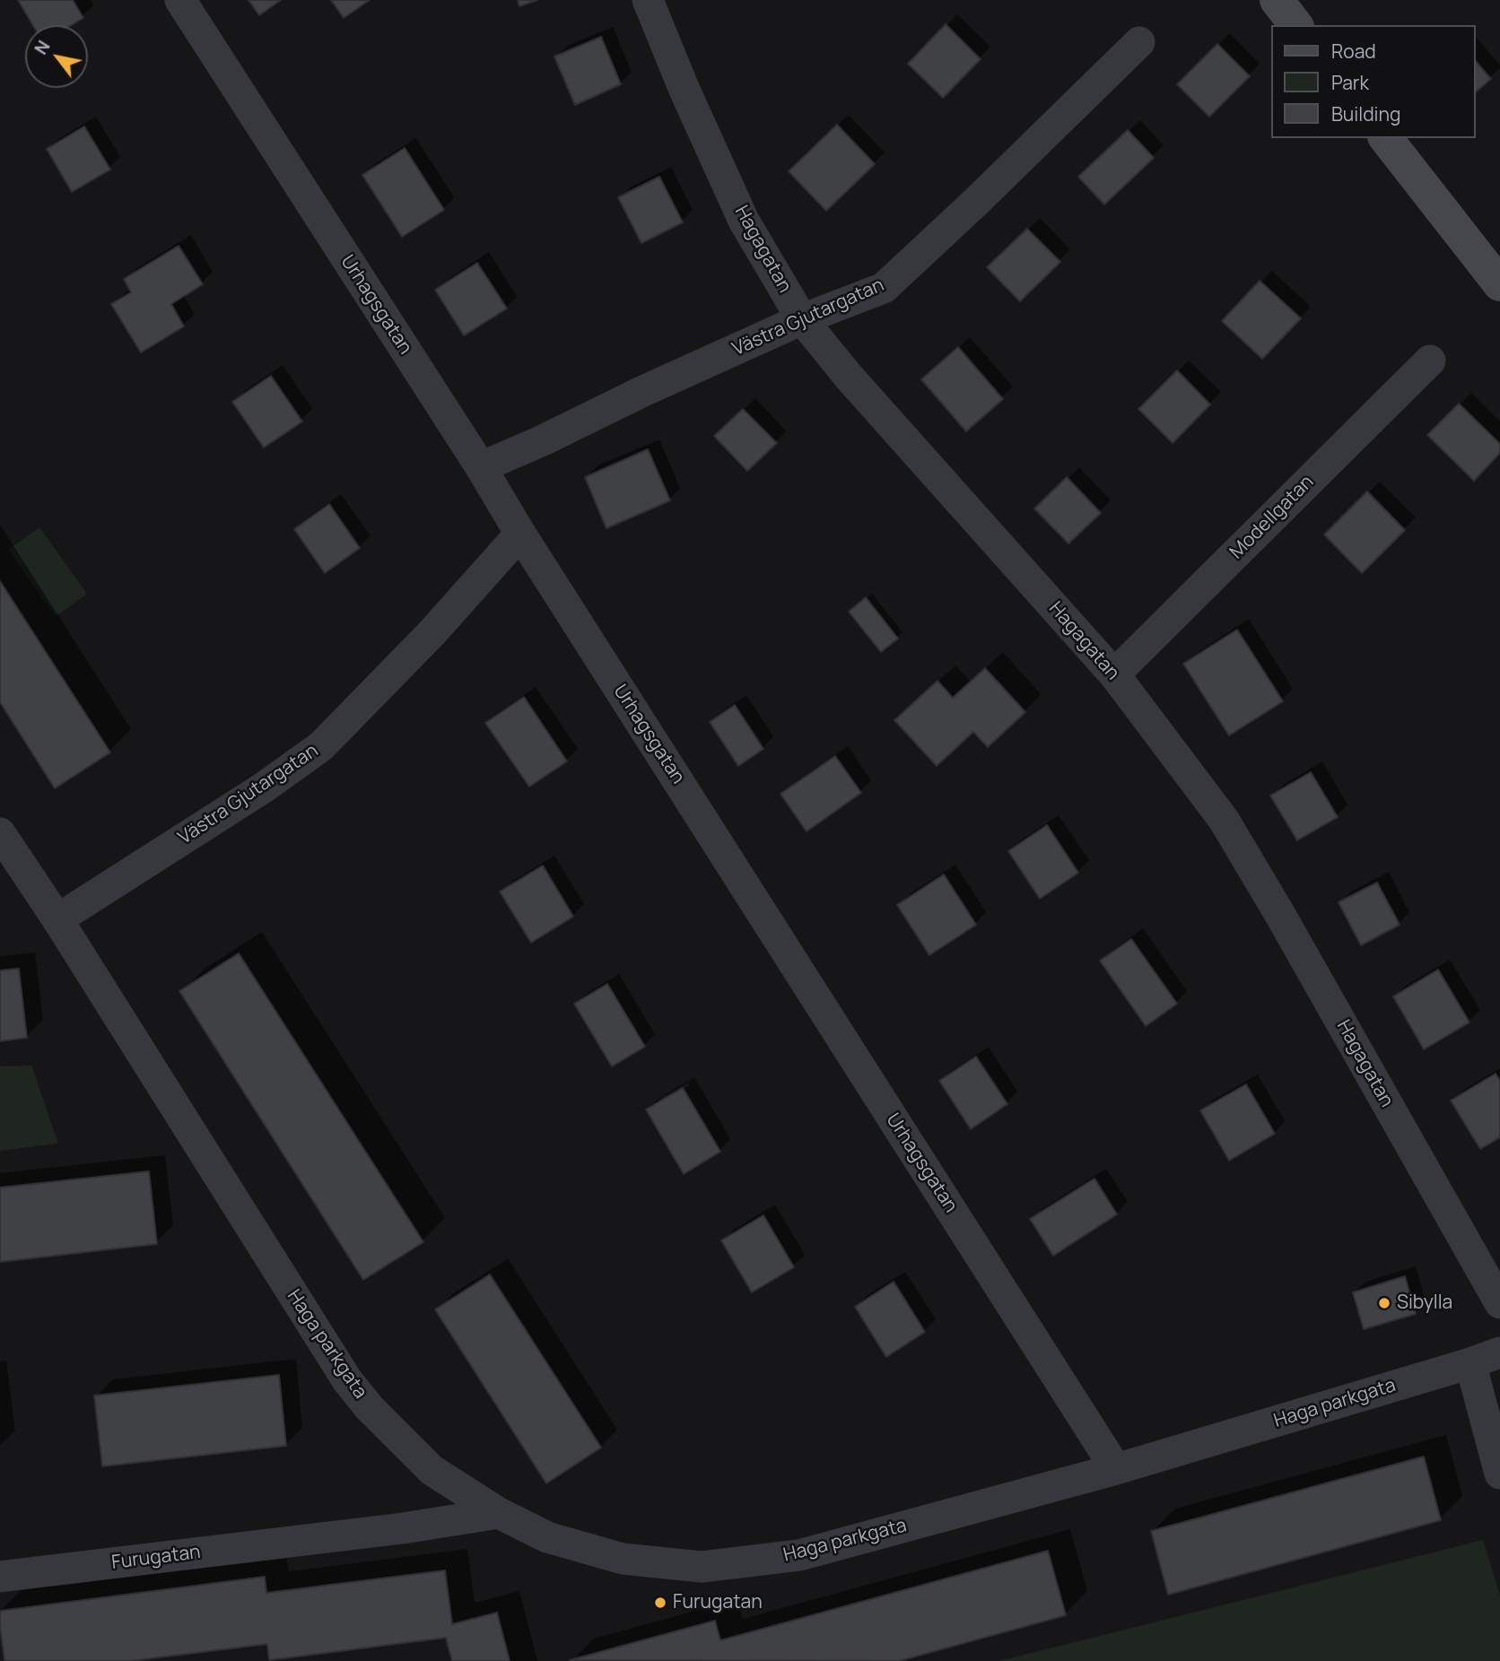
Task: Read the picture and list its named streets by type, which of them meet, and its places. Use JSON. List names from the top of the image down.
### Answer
{
  "streets": {
    "street": [
      "Hagagatan",
      "Urhagsgatan",
      "Västra Gjutargatan",
      "Modellgatan",
      "Haga parkgata",
      "Furugatan"
    ]
  },
  "crossings": [
    ["Hagagatan", "Västra Gjutargatan"],
    ["Hagagatan", "Modellgatan"],
    ["Urhagsgatan", "Västra Gjutargatan"],
    ["Urhagsgatan", "Haga parkgata"],
    ["Västra Gjutargatan", "Haga parkgata"],
    ["Haga parkgata", "Furugatan"]
  ],
  "places": ["Sibylla", "Furugatan"],
  "legend": ["Road", "Park", "Building"],
  "north": "top left"
}
